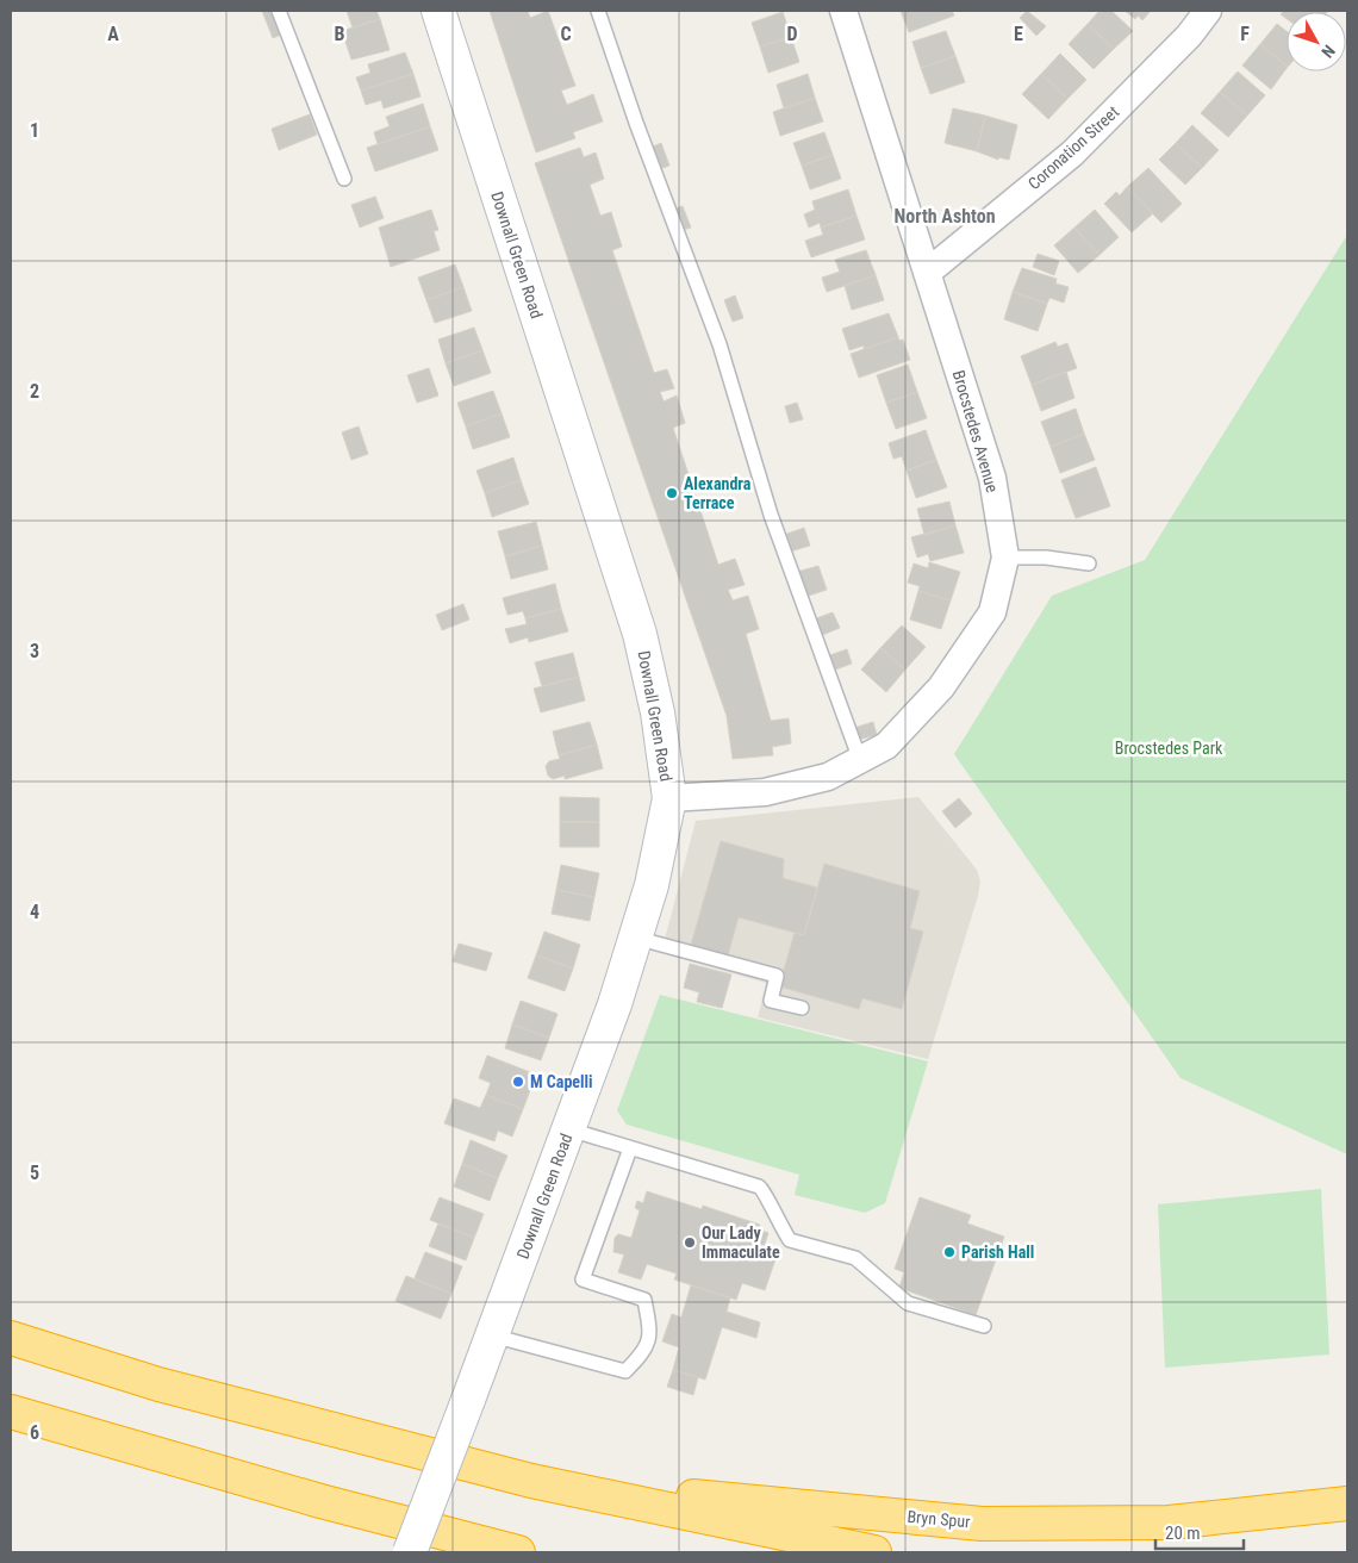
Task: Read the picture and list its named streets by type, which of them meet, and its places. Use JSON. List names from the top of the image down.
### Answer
{
  "streets": {
    "highway": ["Bryn Spur"],
    "main road": ["Downall Green Road"],
    "street": ["Coronation Street", "Brocstedes Avenue"]
  },
  "crossings": [
    ["Coronation Street", "Brocstedes Avenue"],
    ["Downall Green Road", "Brocstedes Avenue"]
  ],
  "districts": ["North Ashton"],
  "parks": ["Brocstedes Park"],
  "places": [
    "Alexandra Terrace",
    "M Capelli",
    "Our Lady Immaculate",
    "Parish Hall"
  ],
  "scale_bar": "20 m",
  "north": "bottom right",
  "grid": {
    "columns": [
      "A",
      "B",
      "C",
      "D",
      "E",
      "F"
    ],
    "rows": [
      "1",
      "2",
      "3",
      "4",
      "5",
      "6"
    ]
  }
}
